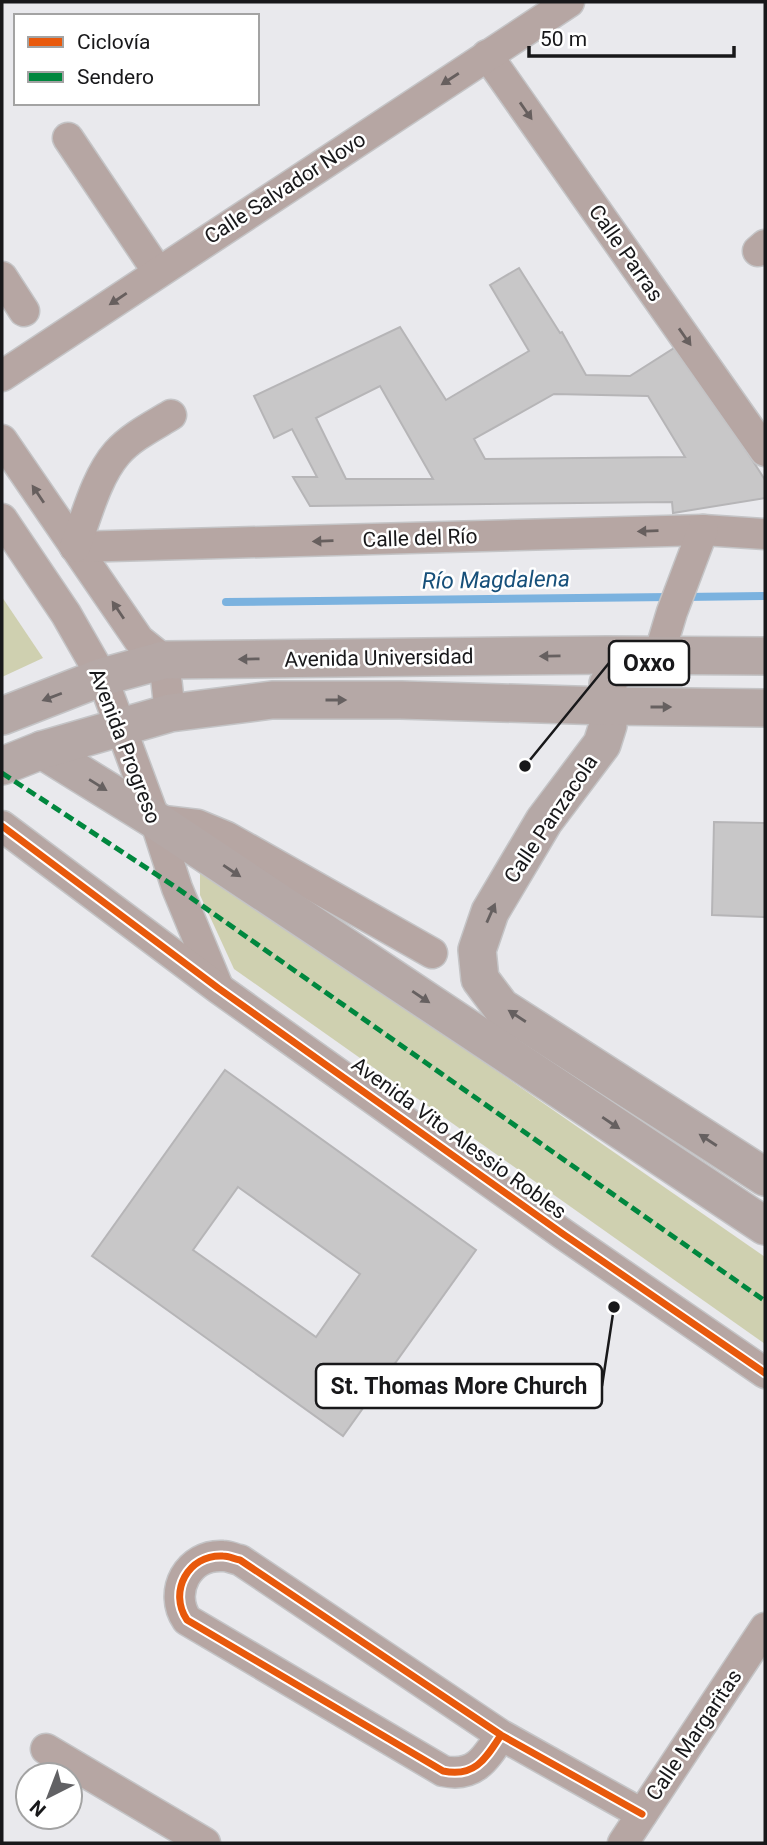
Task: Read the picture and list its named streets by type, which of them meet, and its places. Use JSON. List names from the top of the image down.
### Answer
{
  "streets": {
    "main road": ["Avenida Universidad", "Calle Panzacola"],
    "street": [
      "Calle Salvador Novo",
      "Calle Parras",
      "Calle del Río",
      "Avenida Progreso",
      "Avenida Vito Alessio Robles",
      "Calle Margaritas"
    ]
  },
  "crossings": [
    ["Calle Salvador Novo", "Calle Parras"],
    ["Avenida Universidad", "Avenida Progreso"],
    ["Avenida Universidad", "Calle Panzacola"],
    ["Avenida Progreso", "Avenida Vito Alessio Robles"]
  ],
  "one_way": ["Calle Salvador Novo", "Calle Parras", "Calle del Río"],
  "water": ["Río Magdalena"],
  "places": ["Oxxo", "St. Thomas More Church"],
  "legend": ["Ciclovía", "Sendero"],
  "scale_bar": "50 m",
  "north": "bottom left"
}
